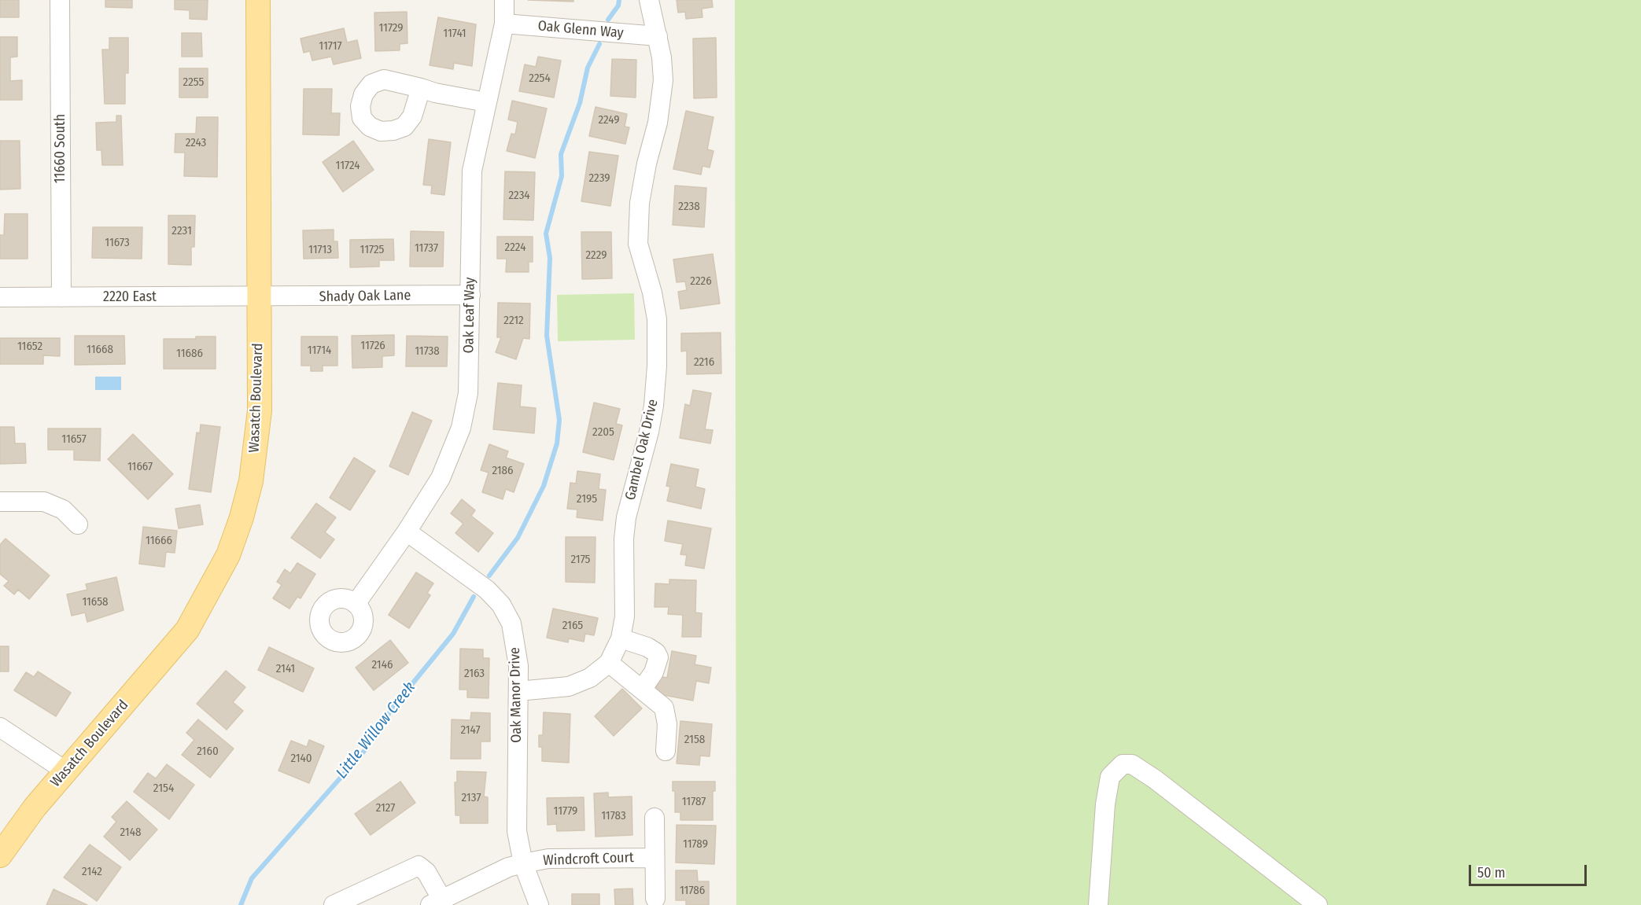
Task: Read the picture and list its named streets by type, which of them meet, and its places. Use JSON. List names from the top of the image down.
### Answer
{
  "streets": {
    "main road": ["Wasatch Boulevard"],
    "street": [
      "Oak Glenn Way",
      "11660 South",
      "Shady Oak Lane",
      "2220 East",
      "Oak Leaf Way",
      "Gambel Oak Drive",
      "Oak Manor Drive",
      "Windcroft Court"
    ]
  },
  "crossings": [
    ["Oak Glenn Way", "Oak Leaf Way"],
    ["Oak Glenn Way", "Gambel Oak Drive"],
    ["11660 South", "2220 East"],
    ["Shady Oak Lane", "2220 East"],
    ["Shady Oak Lane", "Oak Leaf Way"],
    ["Shady Oak Lane", "Wasatch Boulevard"],
    ["2220 East", "Wasatch Boulevard"],
    ["Oak Leaf Way", "Oak Manor Drive"],
    ["Gambel Oak Drive", "Oak Manor Drive"],
    ["Oak Manor Drive", "Windcroft Court"]
  ],
  "water": ["Little Willow Creek"],
  "house_numbers": [
    "11729",
    "11741",
    "11717",
    "2254",
    "2255",
    "2249",
    "2243",
    "11724",
    "2239",
    "2234",
    "2238",
    "2231",
    "11673",
    "2224",
    "11737",
    "11713",
    "11725",
    "2229",
    "2226",
    "2212",
    "11726",
    "11652",
    "11668",
    "11714",
    "11738",
    "11686",
    "2216",
    "2205",
    "11657",
    "11667",
    "2186",
    "2195",
    "11666",
    "2175",
    "11658",
    "2165",
    "2146",
    "2141",
    "2163",
    "2147",
    "2158",
    "2160",
    "2140",
    "2154",
    "2137",
    "11787",
    "2127",
    "11779",
    "11783",
    "2148",
    "11789",
    "2142",
    "11786"
  ],
  "scale_bar": "50 m"
}
